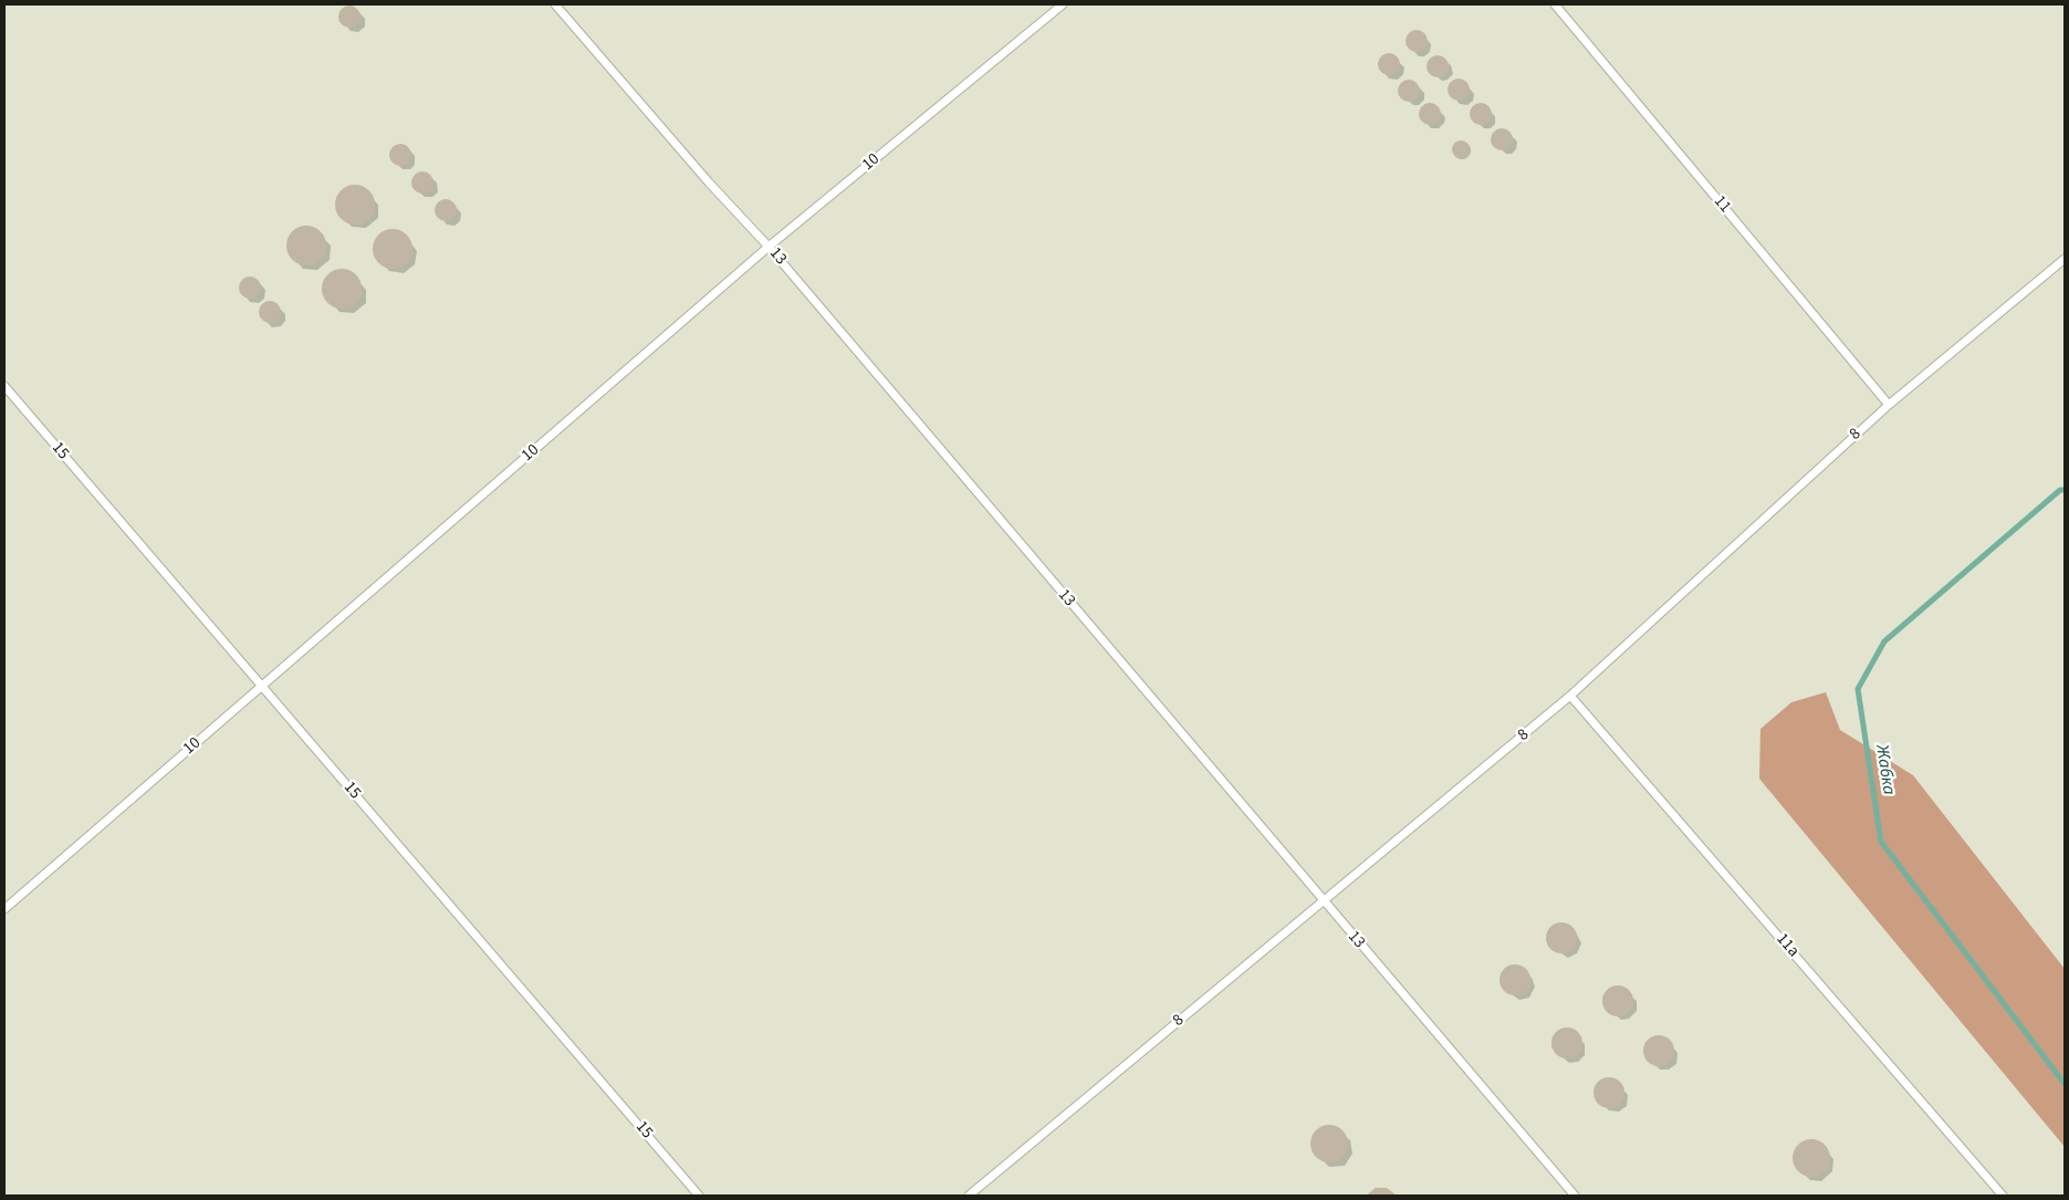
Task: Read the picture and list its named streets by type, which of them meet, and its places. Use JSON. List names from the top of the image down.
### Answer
{
  "streets": {
    "lane": [
      "10",
      "11",
      "13",
      "8",
      "15",
      "11a"
    ]
  },
  "crossings": [
    ["10", "13"],
    ["10", "15"],
    ["11", "8"],
    ["13", "8"],
    ["8", "11a"]
  ],
  "water": ["Жабка"]
}
